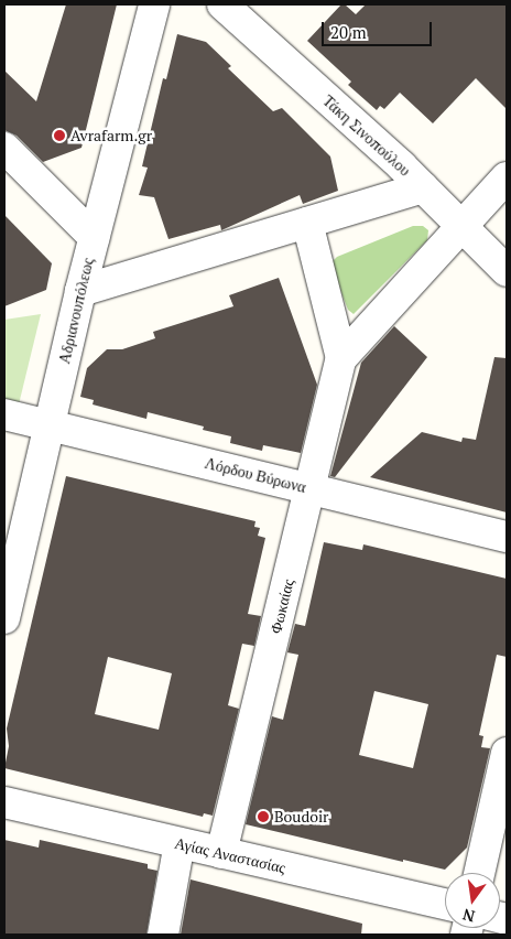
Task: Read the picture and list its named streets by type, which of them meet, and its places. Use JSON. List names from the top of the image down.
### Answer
{
  "streets": {
    "street": [
      "Τάκη Σινοπούλου",
      "Αδριανουπόλεως",
      "Λόρδου Βύρωνα",
      "Φωκαίας",
      "Αγίας Αναστασίας"
    ]
  },
  "crossings": [
    ["Τάκη Σινοπούλου", "Φωκαίας"],
    ["Αδριανουπόλεως", "Λόρδου Βύρωνα"],
    ["Λόρδου Βύρωνα", "Φωκαίας"],
    ["Φωκαίας", "Αγίας Αναστασίας"]
  ],
  "places": ["Avrafarm.gr", "Boudoir"],
  "scale_bar": "20 m",
  "north": "bottom"
}
